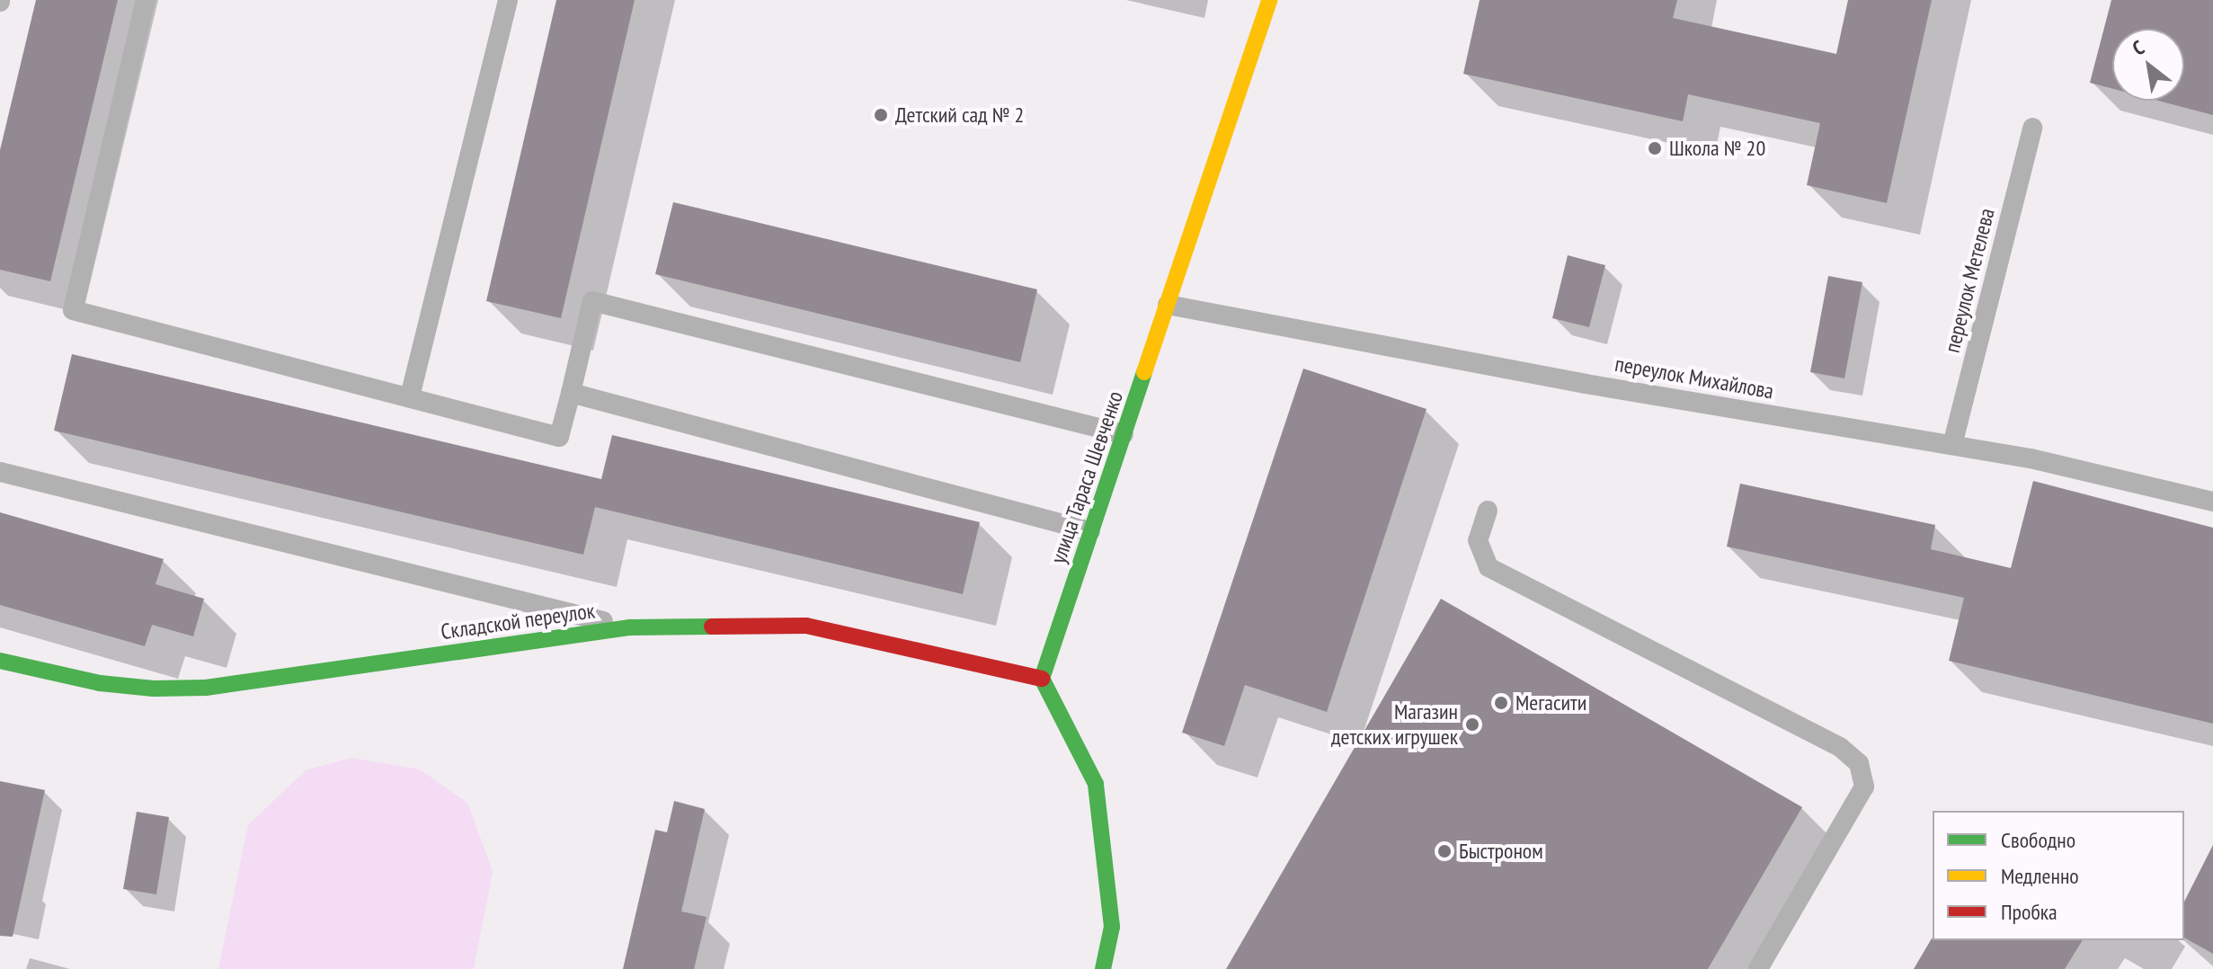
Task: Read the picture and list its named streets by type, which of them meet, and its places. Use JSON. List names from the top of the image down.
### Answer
{
  "streets": {
    "street": ["улица Тараса Шевченко", "Складской переулок"],
    "lane": ["переулок Метелева", "переулок Михайлова"]
  },
  "crossings": [
    ["переулок Метелева", "переулок Михайлова"],
    ["переулок Михайлова", "улица Тараса Шевченко"],
    ["улица Тараса Шевченко", "Складской переулок"]
  ],
  "places": [
    "Детский сад № 2",
    "Школа № 20",
    "Мегасити",
    "Магазин детских игрушек",
    "Быстроном"
  ],
  "legend": ["Свободно", "Медленно", "Пробка"],
  "north": "top left"
}
